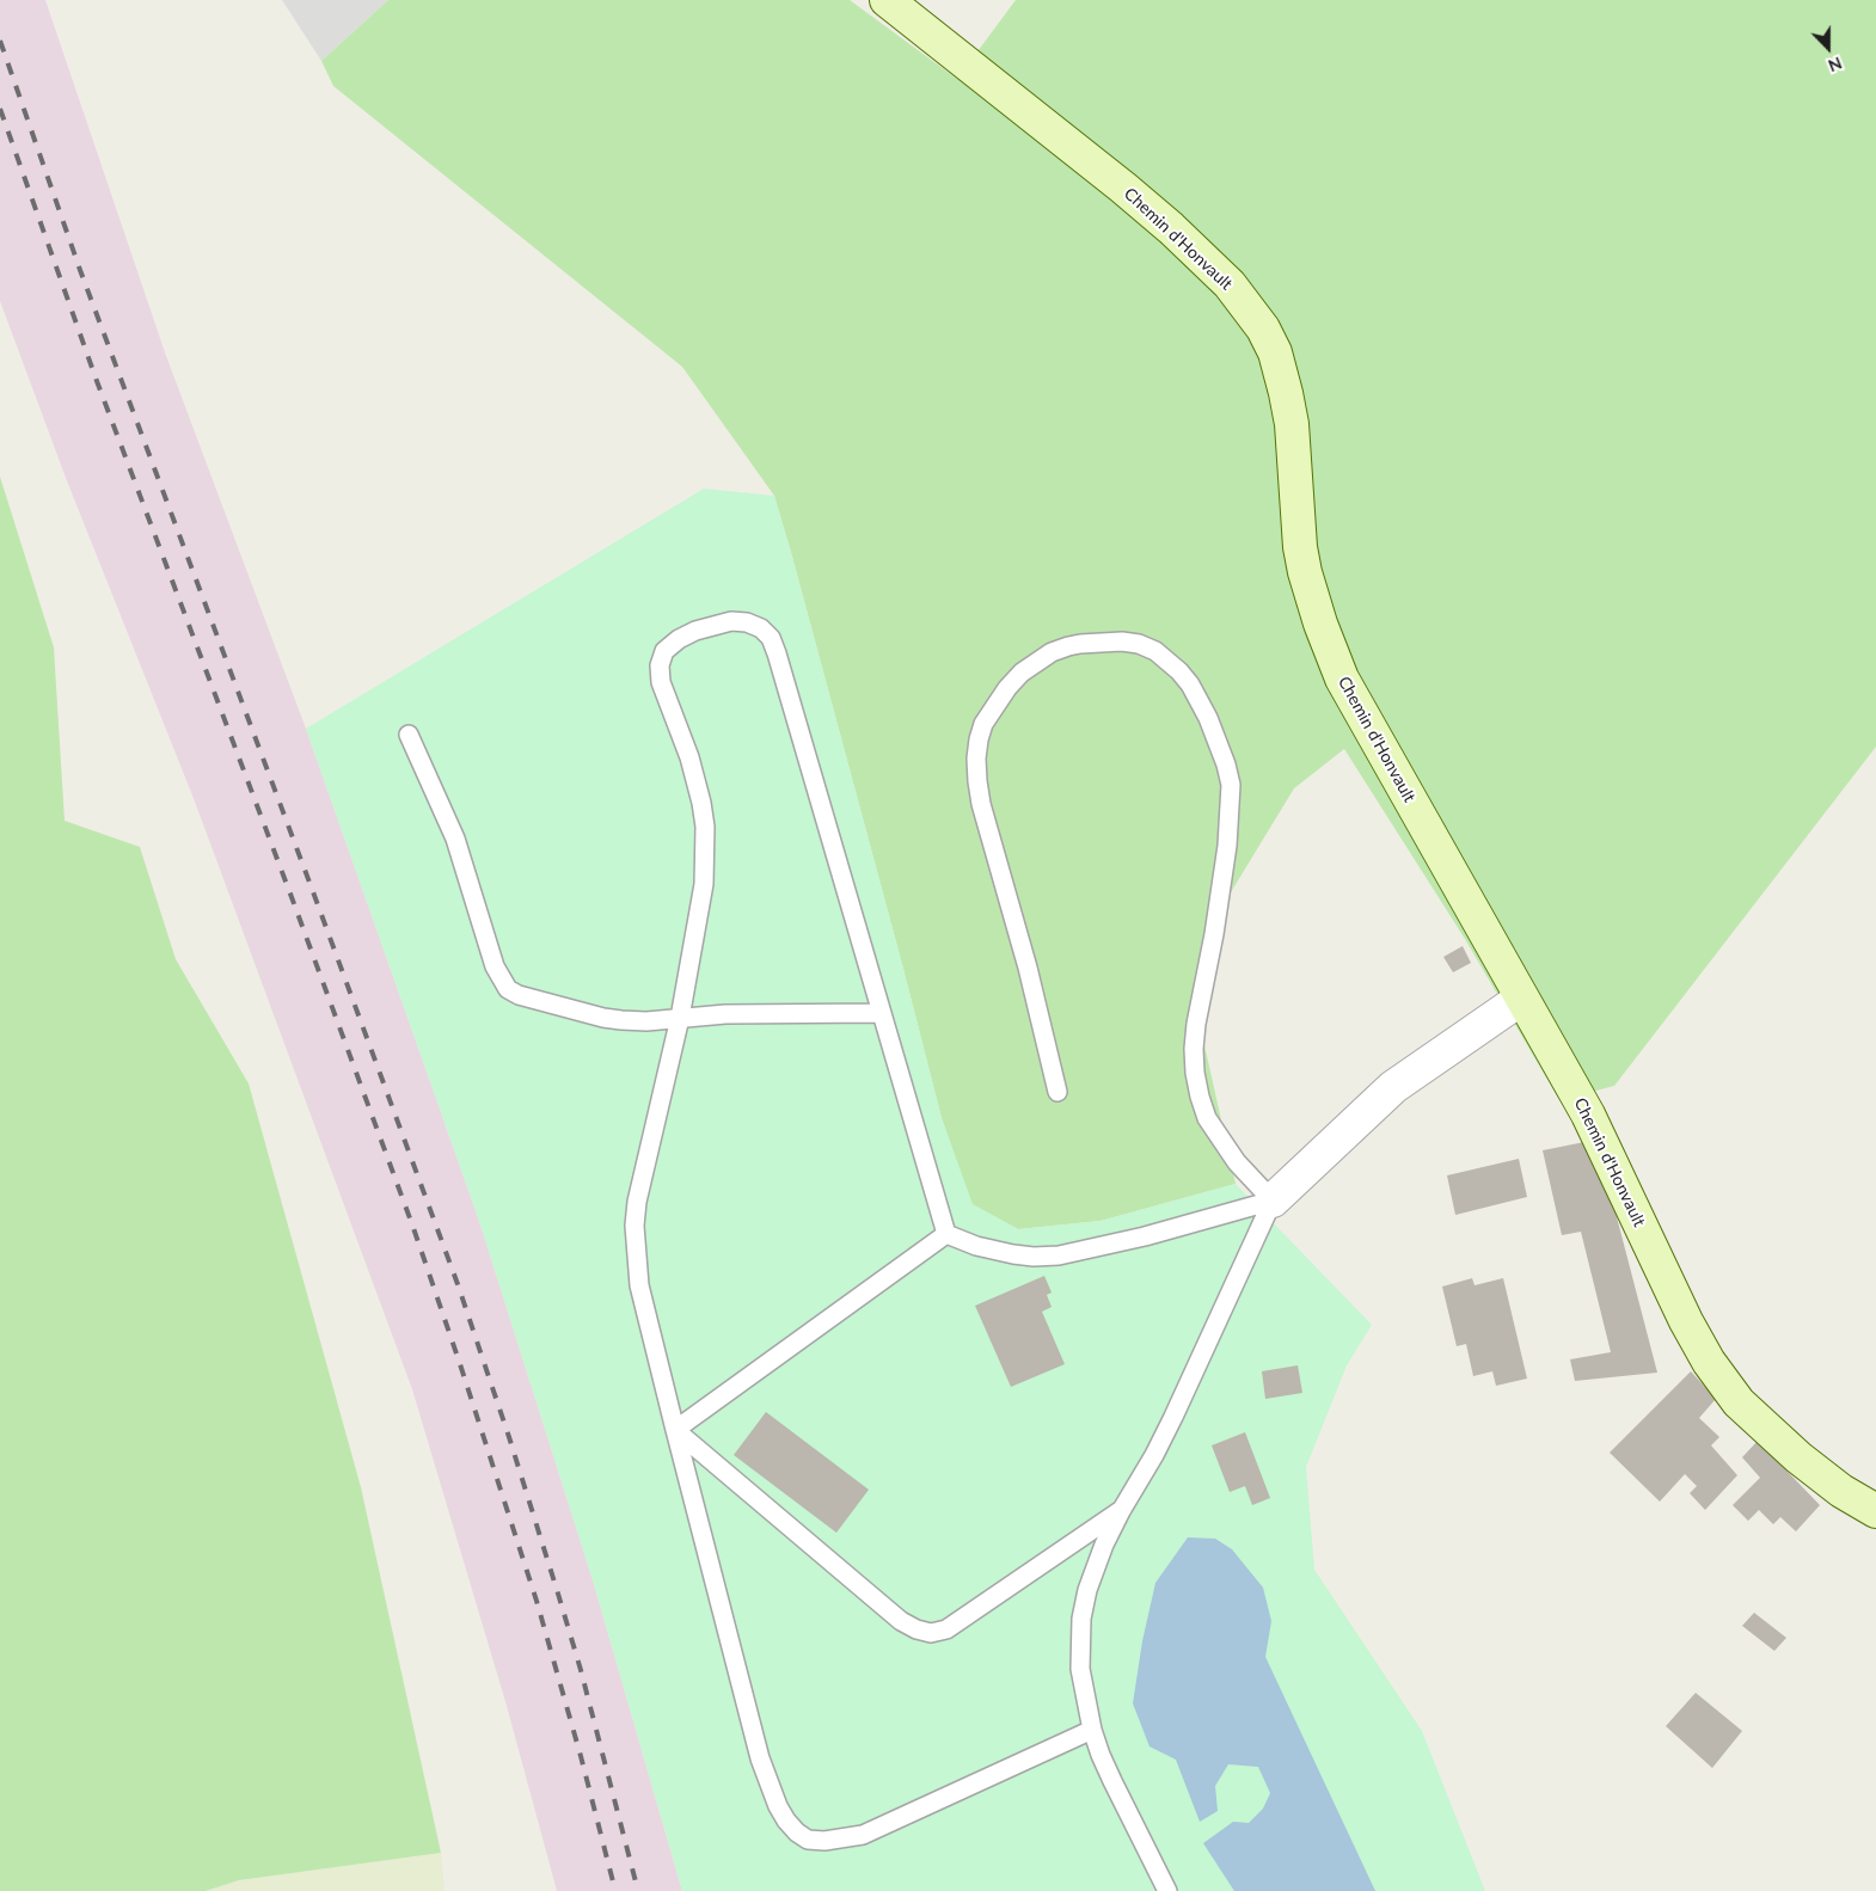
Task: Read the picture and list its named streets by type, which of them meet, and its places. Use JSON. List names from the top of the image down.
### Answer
{
  "streets": {
    "street": ["Chemin d'Honvault"]
  },
  "north": "bottom"
}
